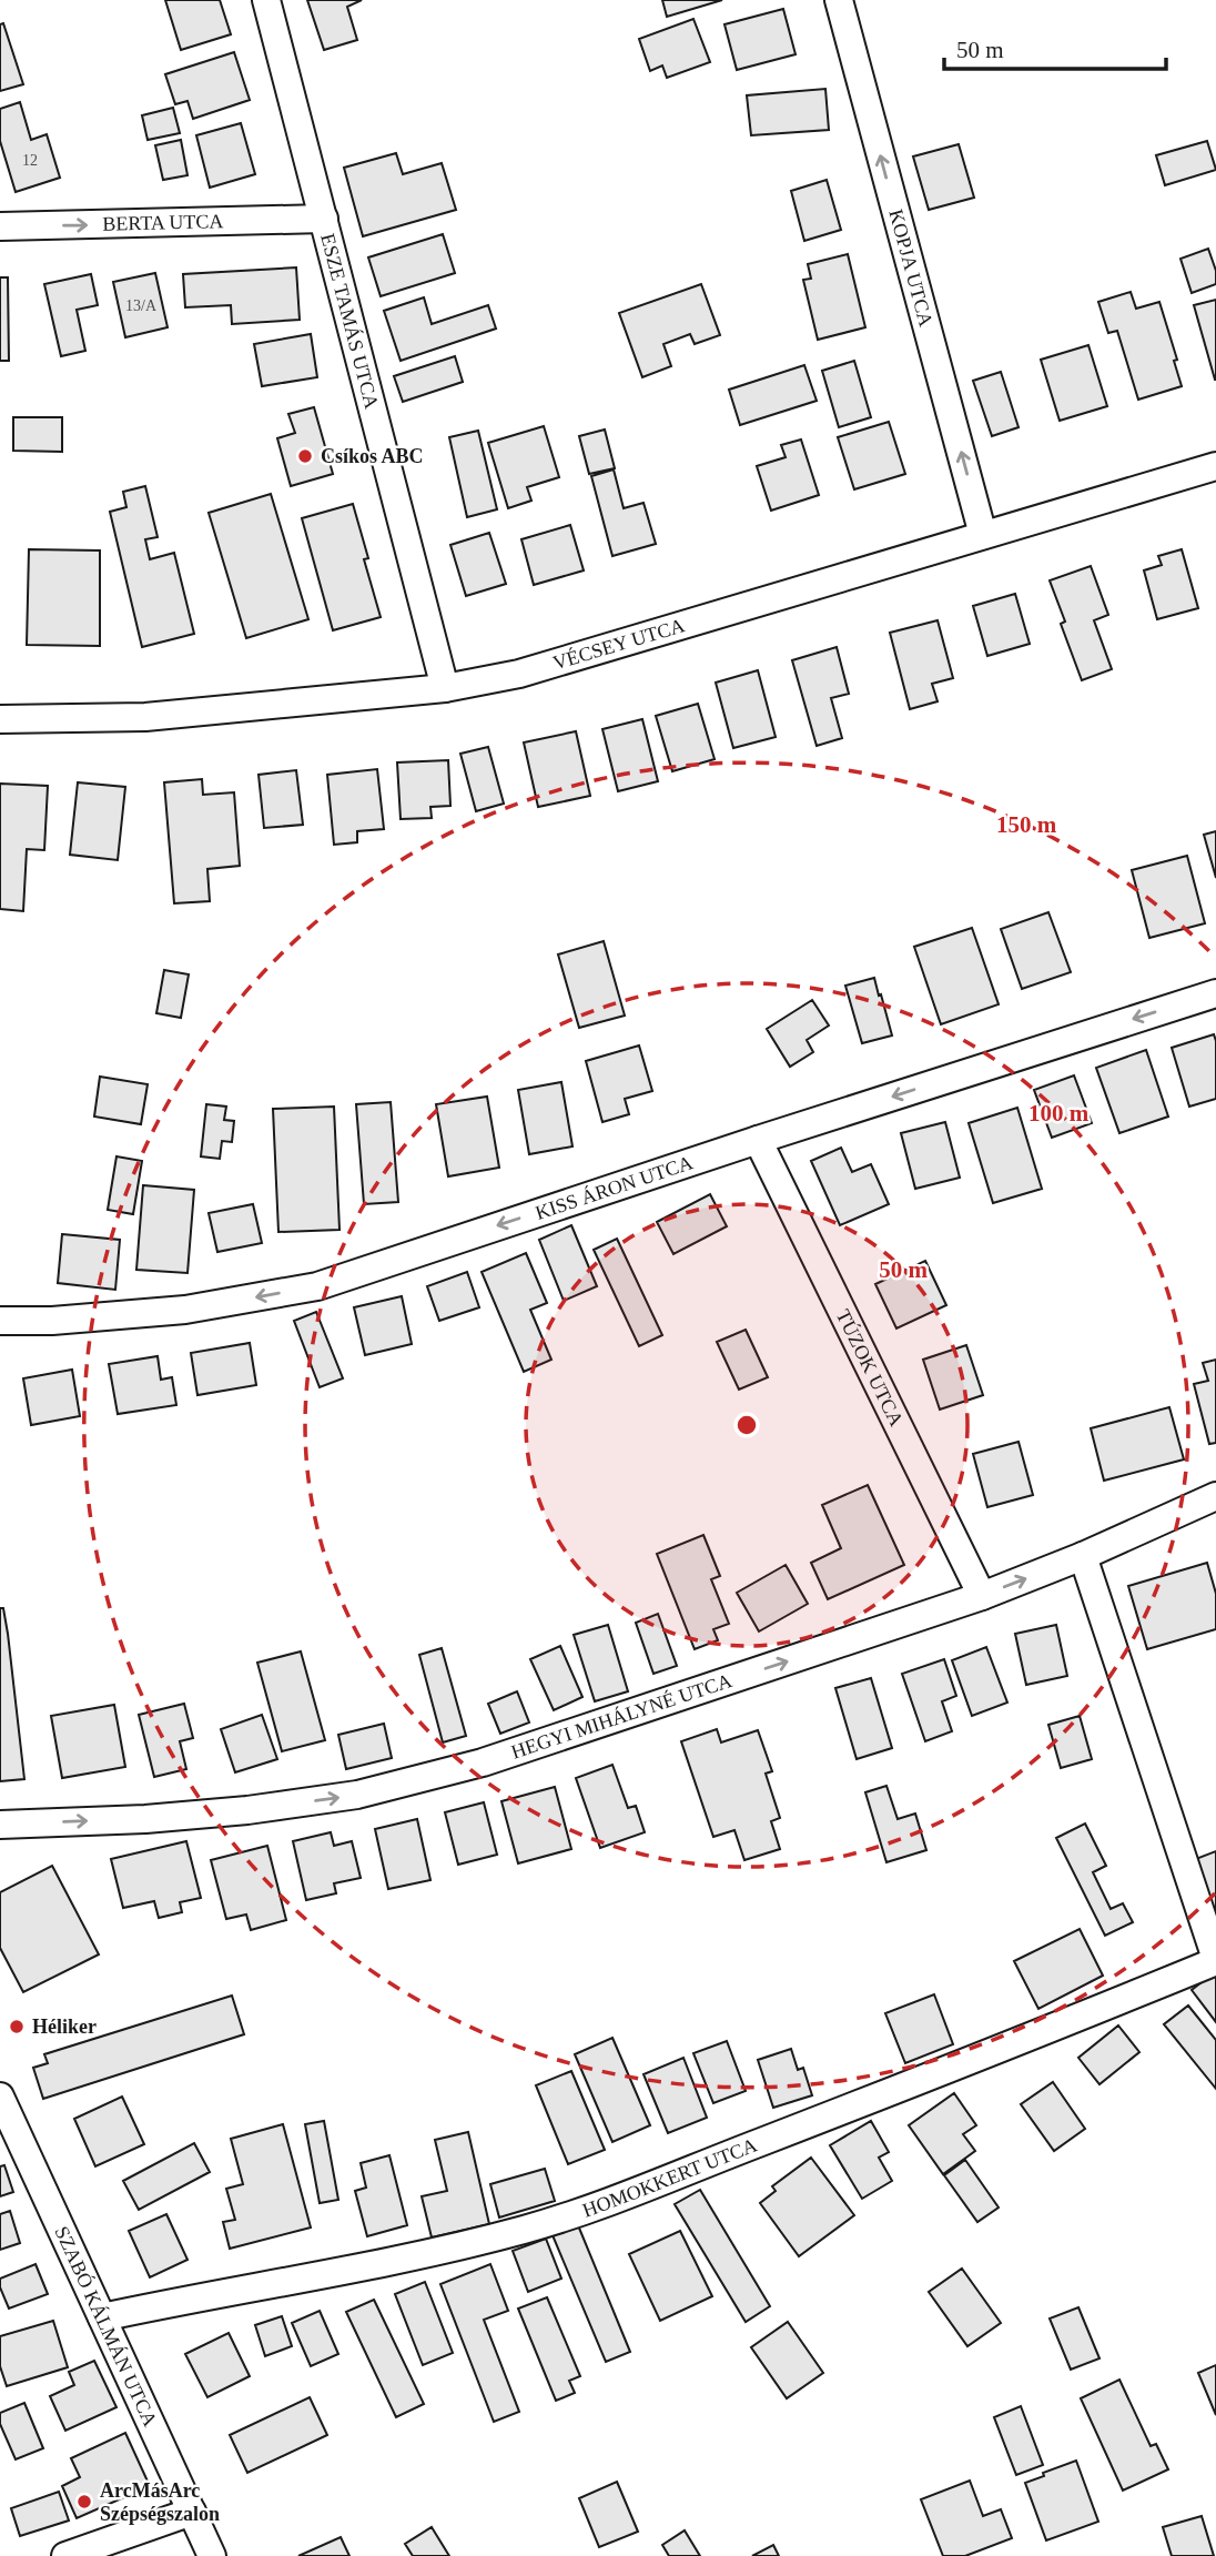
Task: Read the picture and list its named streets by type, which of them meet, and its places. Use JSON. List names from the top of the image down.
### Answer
{
  "streets": {
    "street": [
      "BERTA UTCA",
      "KOPJA UTCA",
      "ESZE TAMÁS UTCA",
      "VÉCSEY UTCA",
      "KISS ÁRON UTCA",
      "TÚZOK UTCA",
      "HEGYI MIHÁLYNÉ UTCA",
      "HOMOKKERT UTCA",
      "SZABÓ KÁLMÁN UTCA"
    ]
  },
  "crossings": [
    ["BERTA UTCA", "ESZE TAMÁS UTCA"],
    ["KOPJA UTCA", "VÉCSEY UTCA"],
    ["ESZE TAMÁS UTCA", "VÉCSEY UTCA"],
    ["KISS ÁRON UTCA", "TÚZOK UTCA"],
    ["TÚZOK UTCA", "HEGYI MIHÁLYNÉ UTCA"],
    ["HOMOKKERT UTCA", "SZABÓ KÁLMÁN UTCA"]
  ],
  "one_way": [
    "BERTA UTCA",
    "KOPJA UTCA",
    "KISS ÁRON UTCA",
    "HEGYI MIHÁLYNÉ UTCA"
  ],
  "places": ["Csíkos ABC", "Héliker", "ArcMásArc Szépségszalon"],
  "house_numbers": ["12", "13/A"],
  "scale_bar": "50 m",
  "rings": ["150 m", "100 m", "50 m"]
}
